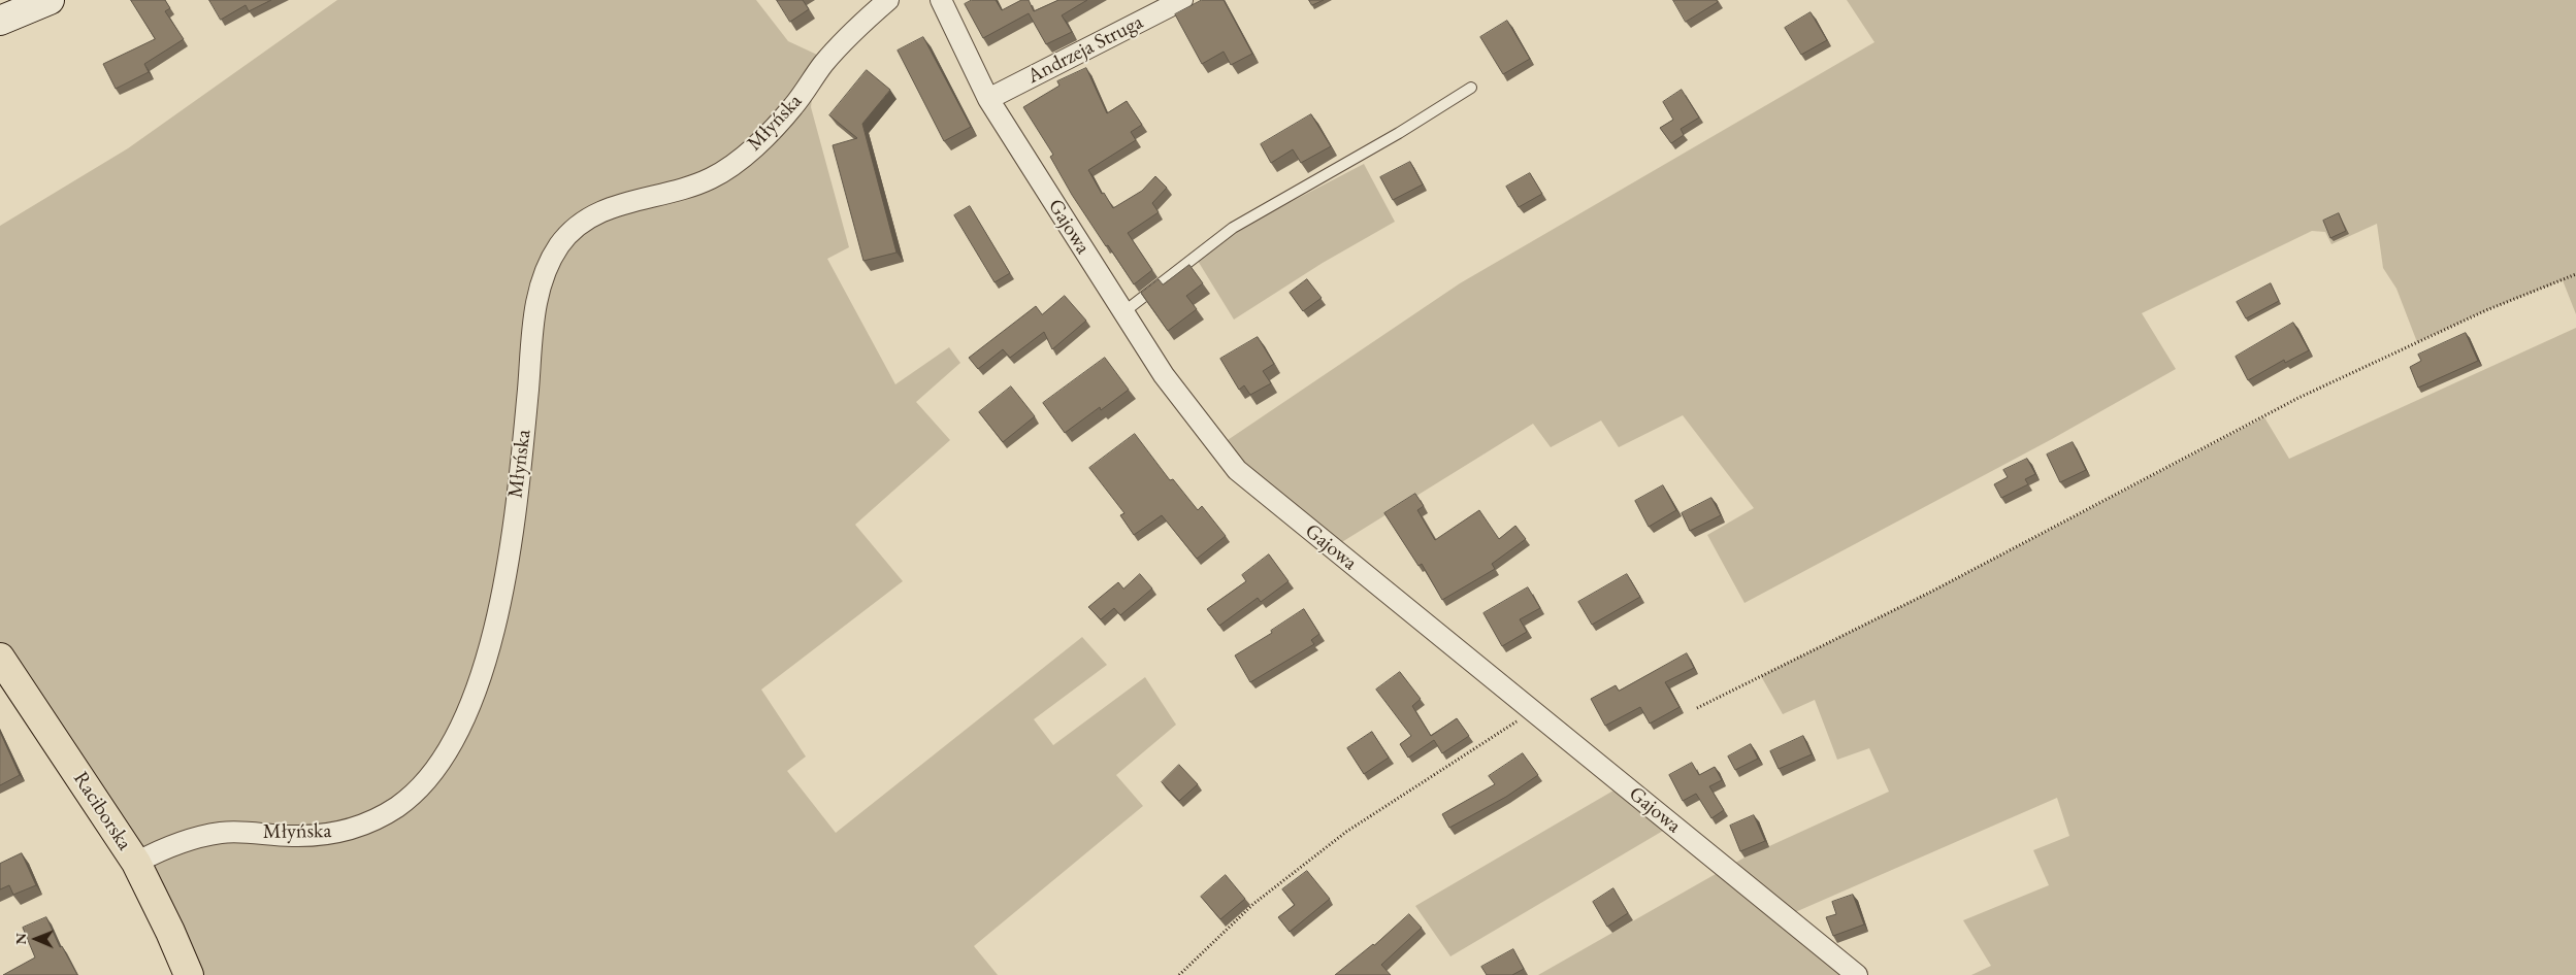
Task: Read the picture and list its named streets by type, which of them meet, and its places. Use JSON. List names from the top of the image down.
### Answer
{
  "streets": {
    "main road": ["Raciborska"],
    "street": ["Andrzeja Struga", "Młyńska", "Gajowa"]
  },
  "crossings": [
    ["Andrzeja Struga", "Gajowa"],
    ["Młyńska", "Raciborska"]
  ],
  "north": "left"
}
